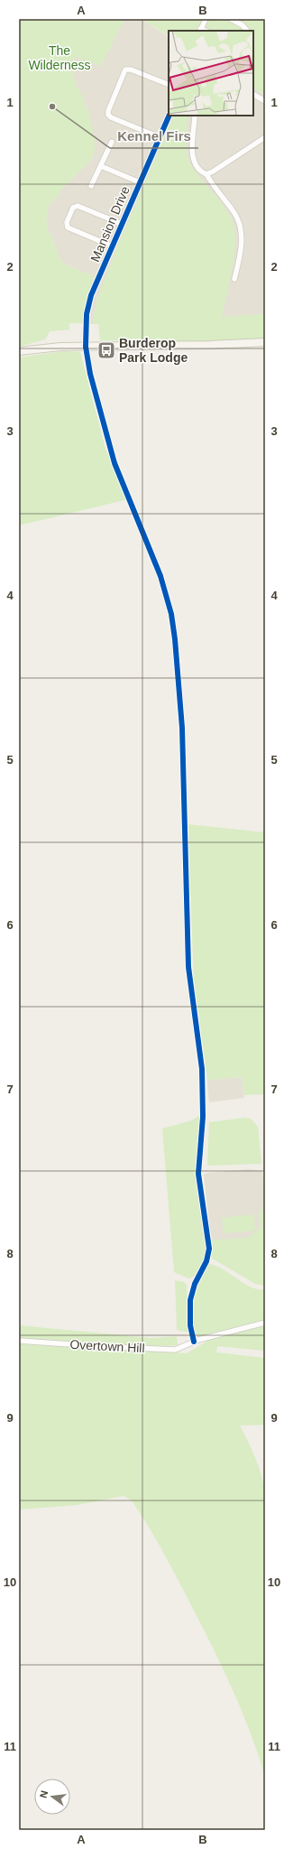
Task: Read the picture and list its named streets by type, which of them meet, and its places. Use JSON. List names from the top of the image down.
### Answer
{
  "streets": {
    "street": ["Mansion Drive", "Overtown Hill"]
  },
  "crossings": [
    ["Mansion Drive", "Overtown Hill"]
  ],
  "parks": ["The Wilderness"],
  "places": {
    "other": ["Kennel Firs"],
    "bus stop": ["Burderop Park Lodge"]
  },
  "north": "left",
  "grid": {
    "columns": ["A", "B"],
    "rows": [
      "1",
      "2",
      "3",
      "4",
      "5",
      "6",
      "7",
      "8",
      "9",
      "10",
      "11"
    ]
  }
}
